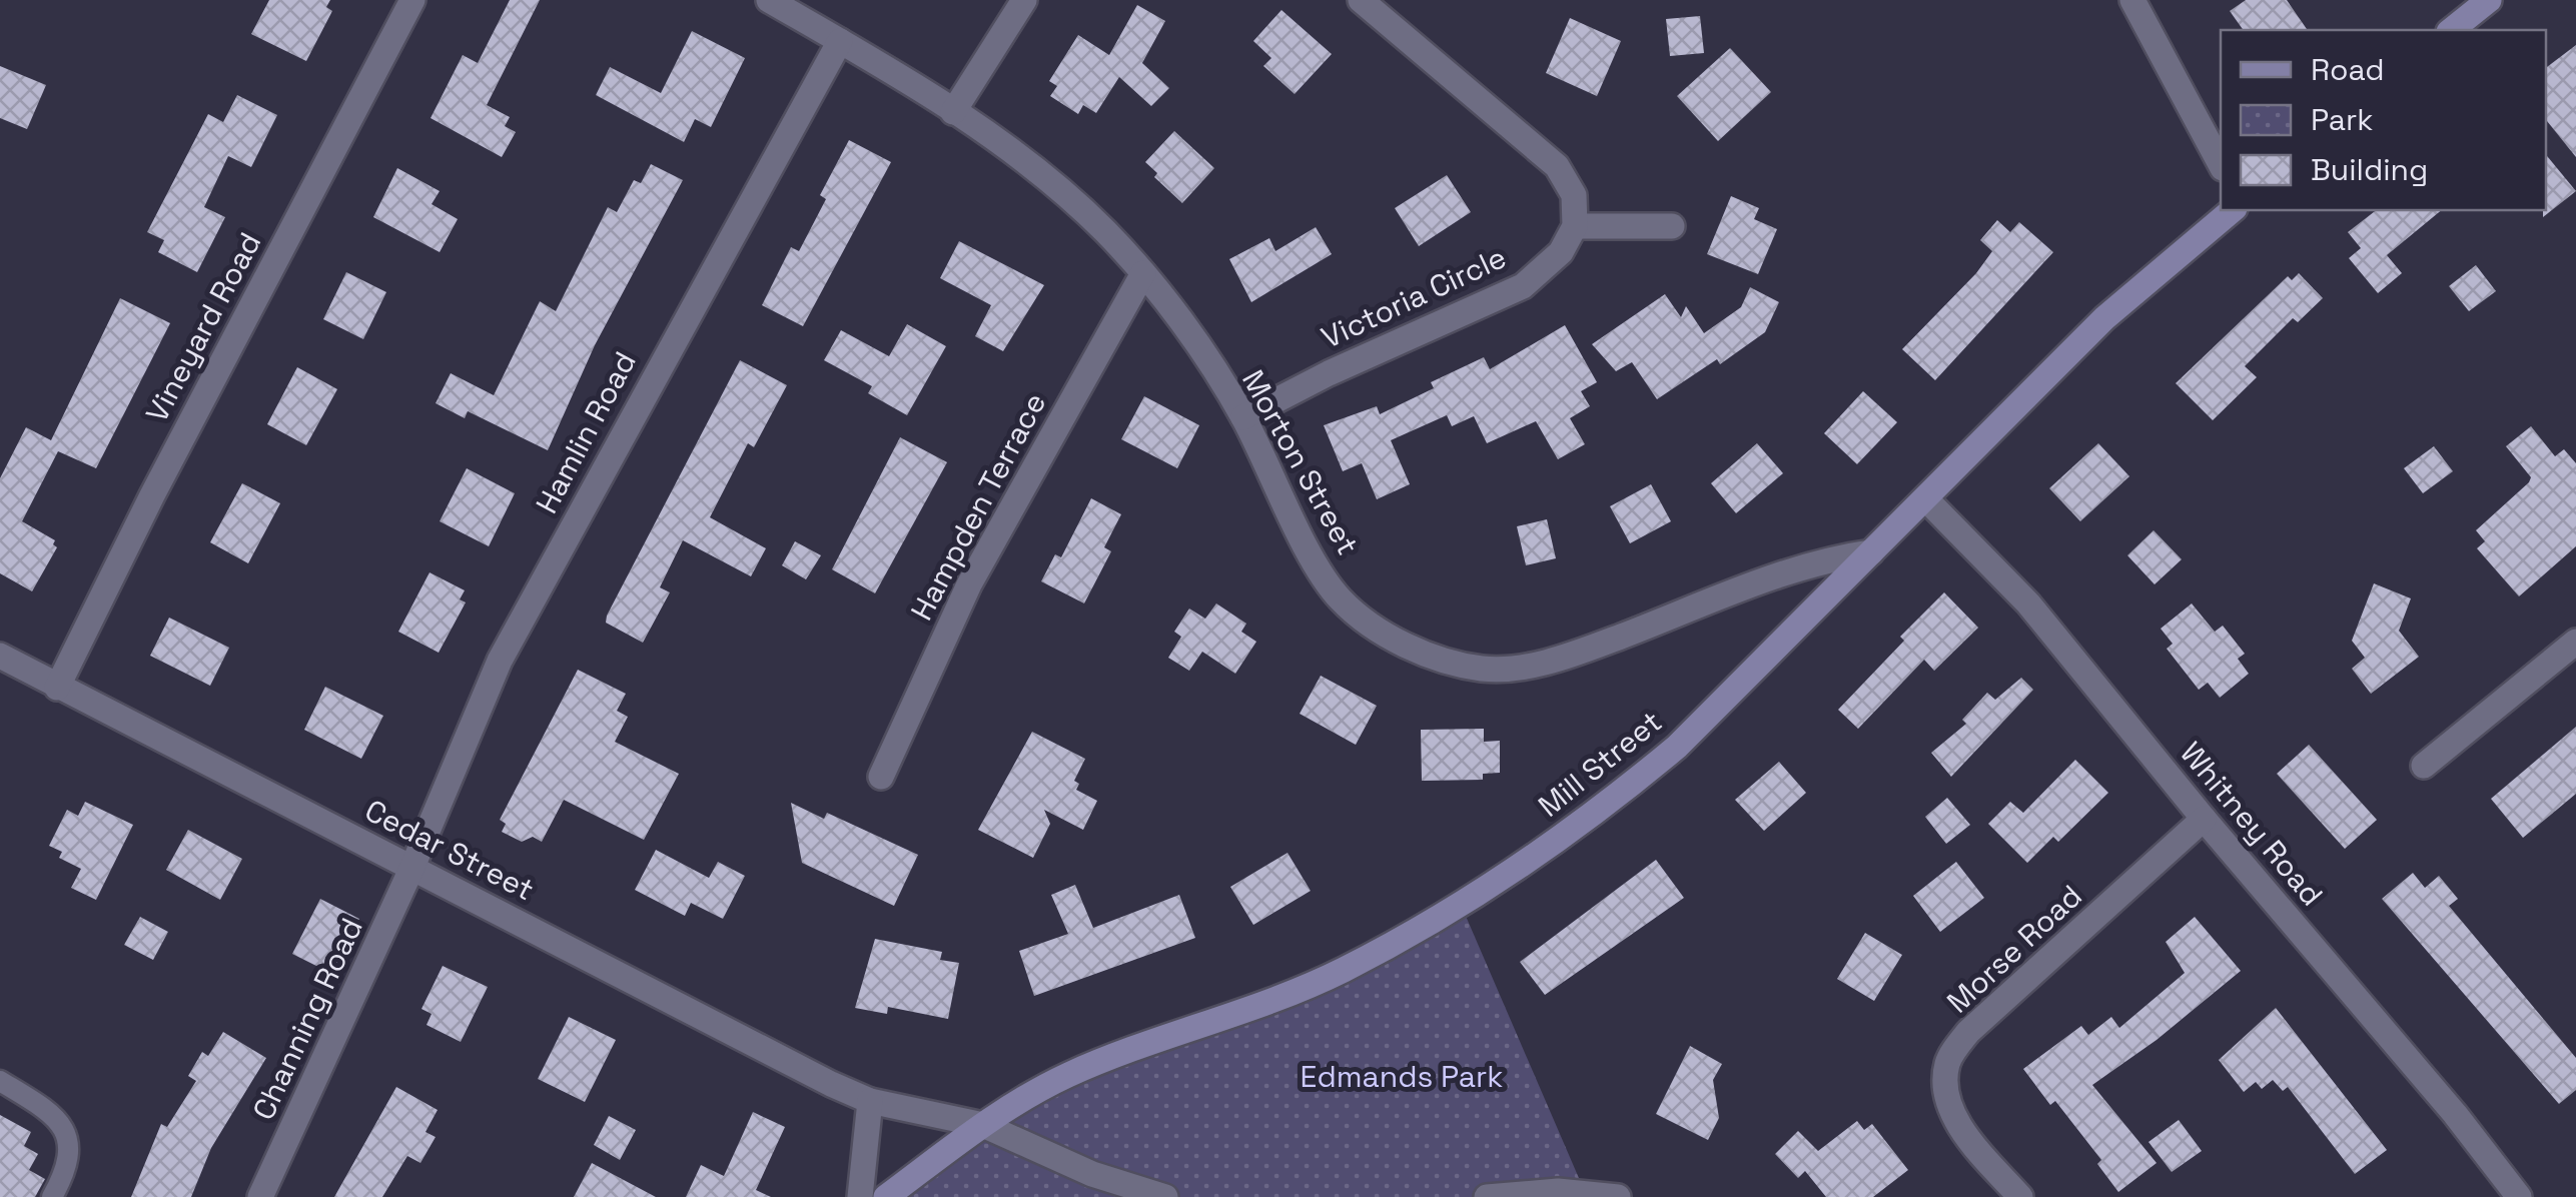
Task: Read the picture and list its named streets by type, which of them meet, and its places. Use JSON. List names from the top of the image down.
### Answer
{
  "streets": {
    "street": [
      "Victoria Circle",
      "Vineyard Road",
      "Hamlin Road",
      "Morton Street",
      "Hampden Terrace",
      "Mill Street",
      "Whitney Road",
      "Cedar Street",
      "Morse Road",
      "Channing Road"
    ]
  },
  "crossings": [
    ["Victoria Circle", "Morton Street"],
    ["Vineyard Road", "Cedar Street"],
    ["Hamlin Road", "Morton Street"],
    ["Hamlin Road", "Cedar Street"],
    ["Hamlin Road", "Channing Road"],
    ["Morton Street", "Hampden Terrace"],
    ["Morton Street", "Mill Street"],
    ["Mill Street", "Whitney Road"],
    ["Mill Street", "Cedar Street"],
    ["Whitney Road", "Morse Road"],
    ["Cedar Street", "Channing Road"]
  ],
  "parks": ["Edmands Park"],
  "legend": ["Road", "Park", "Building"]
}
